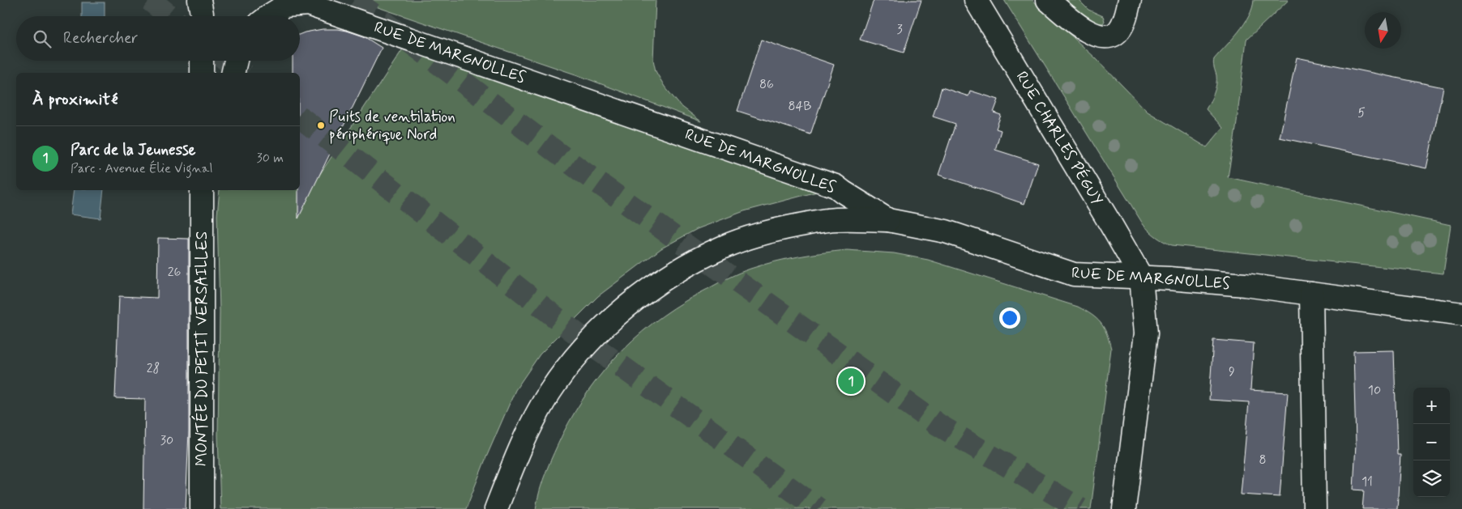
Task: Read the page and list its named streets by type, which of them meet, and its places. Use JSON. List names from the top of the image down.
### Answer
{
  "streets": {
    "street": ["RUE DE MARGNOLLES", "RUE CHARLES PÉGUY", "MONTÉE DU PETIT VERSAILLES"]
  },
  "crossings": [
    ["RUE DE MARGNOLLES", "RUE CHARLES PÉGUY"]
  ],
  "places": ["Puits de ventilation périphérique Nord"],
  "house_numbers": [
    "3",
    "86",
    "84B",
    "5",
    "26",
    "28",
    "9",
    "10",
    "30",
    "8",
    "11"
  ],
  "north": "bottom",
  "page": {
    "search": "Rechercher",
    "heading": "À proximité",
    "list": [
      {
        "mark": "1",
        "name": "Parc de la Jeunesse",
        "note": "Parc · Avenue Élie Vignal",
        "value": "30 m"
      }
    ],
    "pins": "1",
    "map_buttons": ["+", "−"]
  }
}
